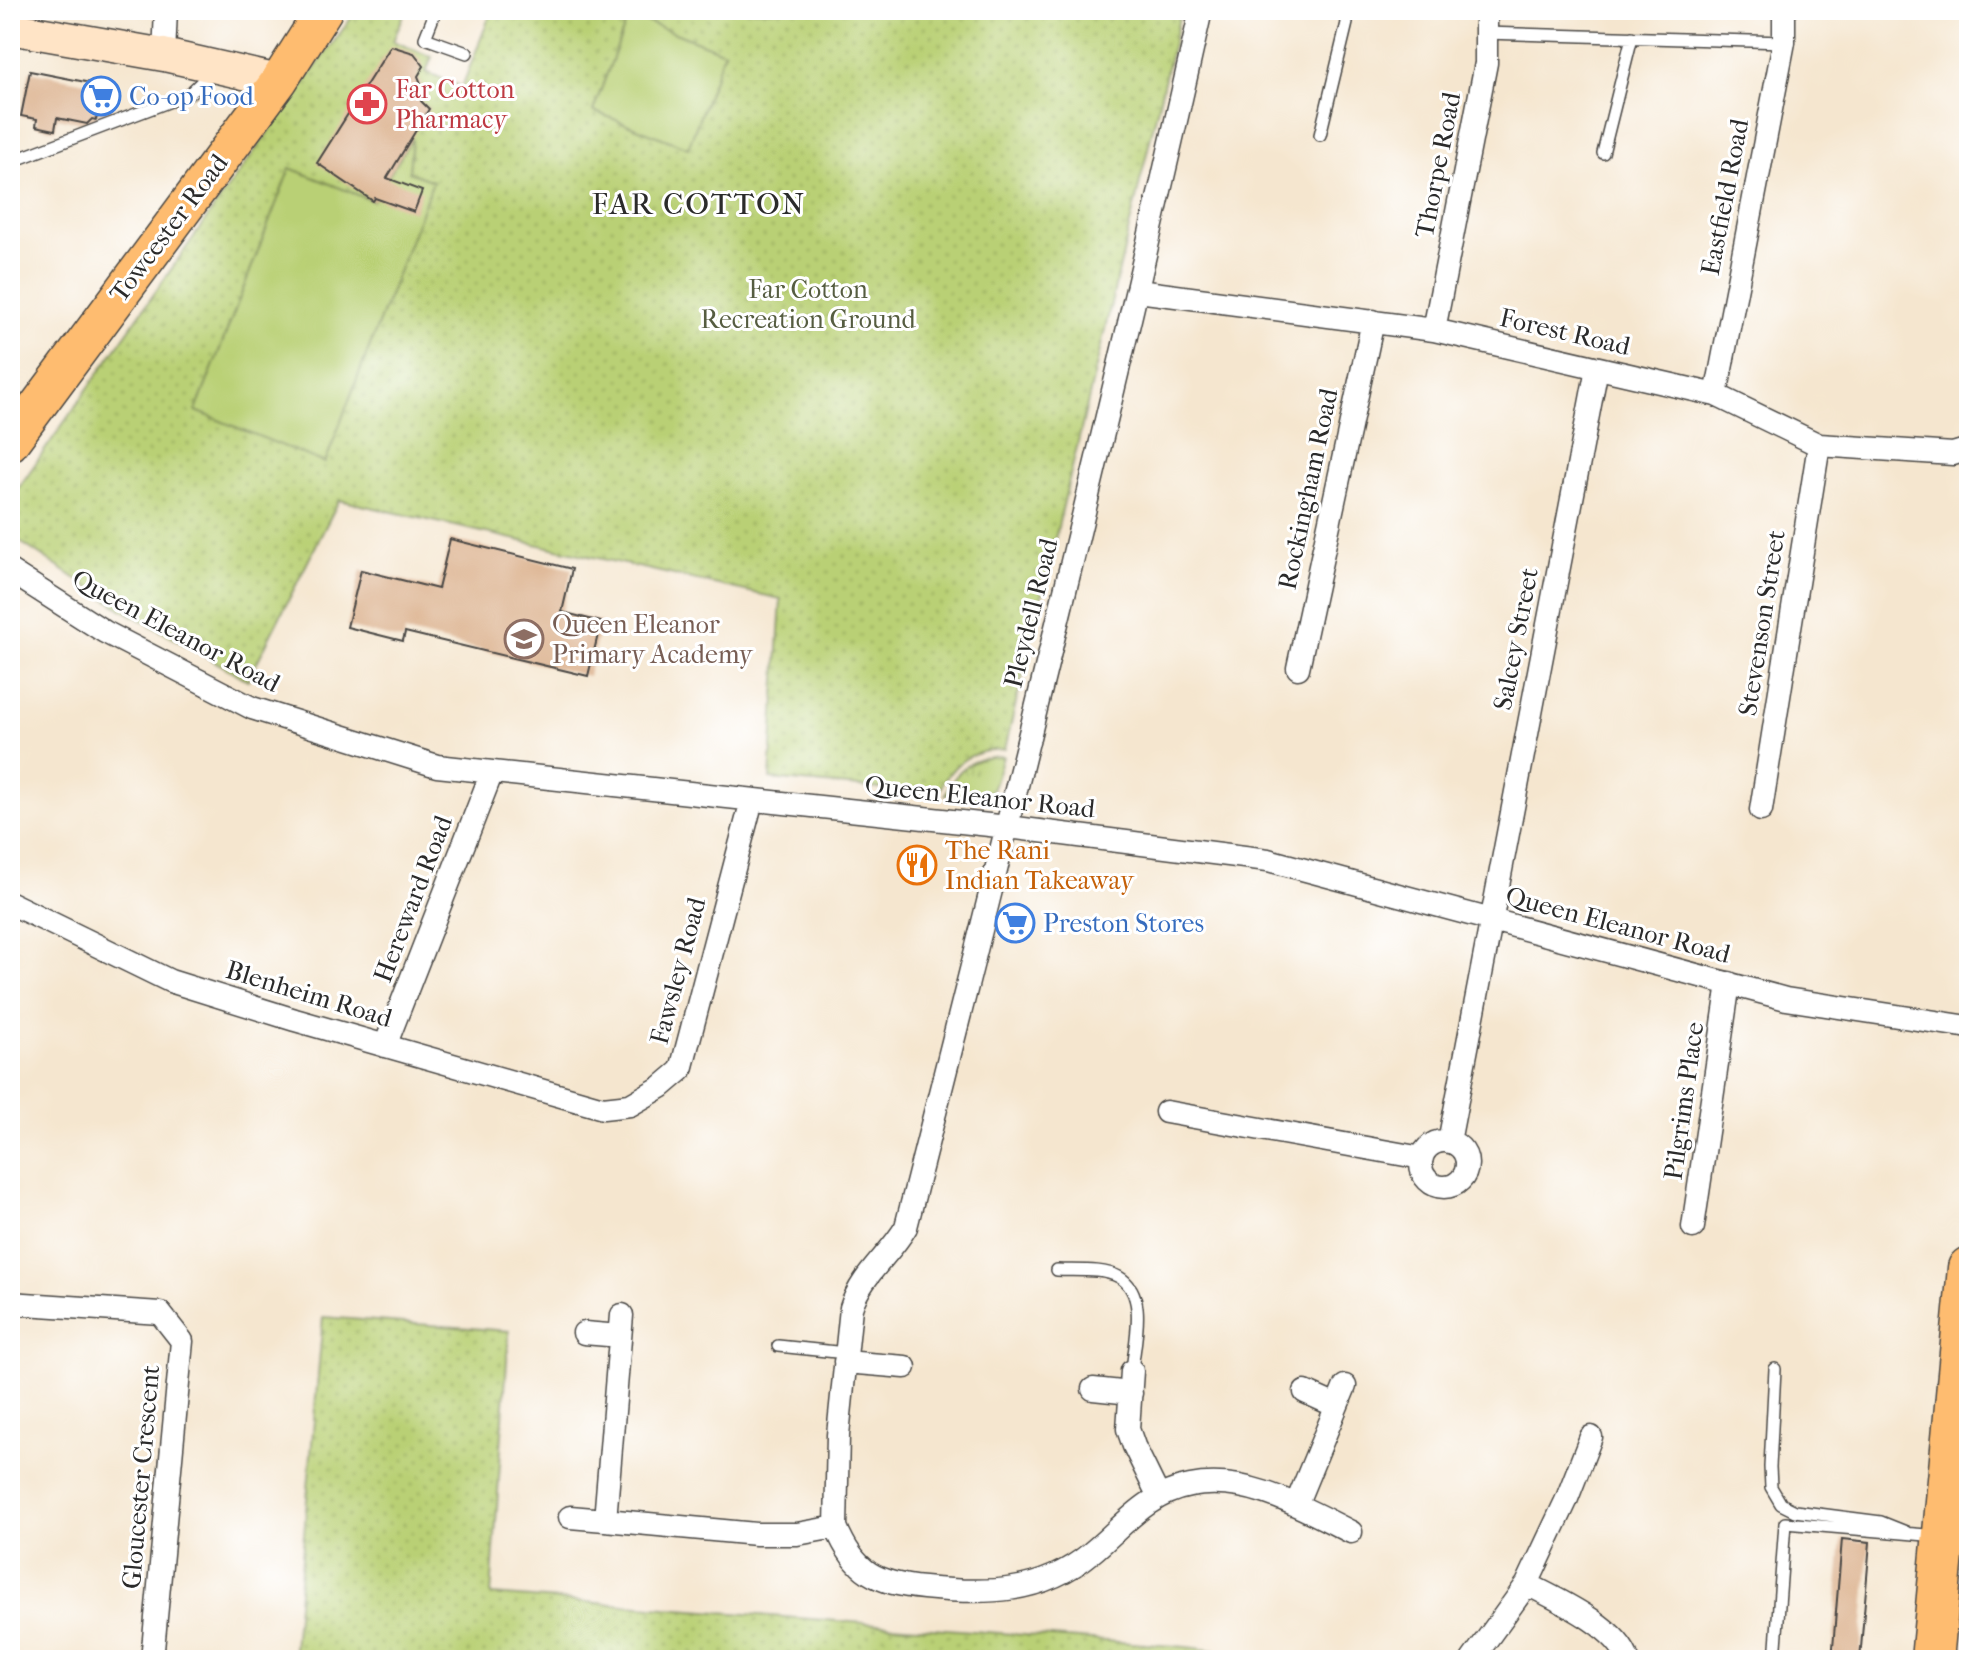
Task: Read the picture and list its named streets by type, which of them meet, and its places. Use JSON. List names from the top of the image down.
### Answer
{
  "streets": {
    "main road": ["Towcester Road"],
    "street": [
      "Thorpe Road",
      "Eastfield Road",
      "Forest Road",
      "Rockingham Road",
      "Pleydell Road",
      "Stevenson Street",
      "Queen Eleanor Road",
      "Salcey Street",
      "Hereward Road",
      "Fawsley Road",
      "Blenheim Road",
      "Pilgrims Place",
      "Gloucester Crescent"
    ]
  },
  "crossings": [
    ["Thorpe Road", "Forest Road"],
    ["Eastfield Road", "Forest Road"],
    ["Forest Road", "Rockingham Road"],
    ["Forest Road", "Pleydell Road"],
    ["Forest Road", "Stevenson Street"],
    ["Forest Road", "Salcey Street"],
    ["Pleydell Road", "Queen Eleanor Road"],
    ["Queen Eleanor Road", "Salcey Street"],
    ["Queen Eleanor Road", "Hereward Road"],
    ["Queen Eleanor Road", "Fawsley Road"],
    ["Queen Eleanor Road", "Pilgrims Place"],
    ["Hereward Road", "Blenheim Road"],
    ["Fawsley Road", "Blenheim Road"]
  ],
  "districts": ["FAR COTTON"],
  "parks": ["Far Cotton Recreation Ground"],
  "places": {
    "supermarket": ["Co-op Food", "Preston Stores"],
    "pharmacy": ["Far Cotton Pharmacy"],
    "school or university": ["Queen Eleanor Primary Academy"],
    "restaurant": ["The Rani Indian Takeaway"]
  }
}
